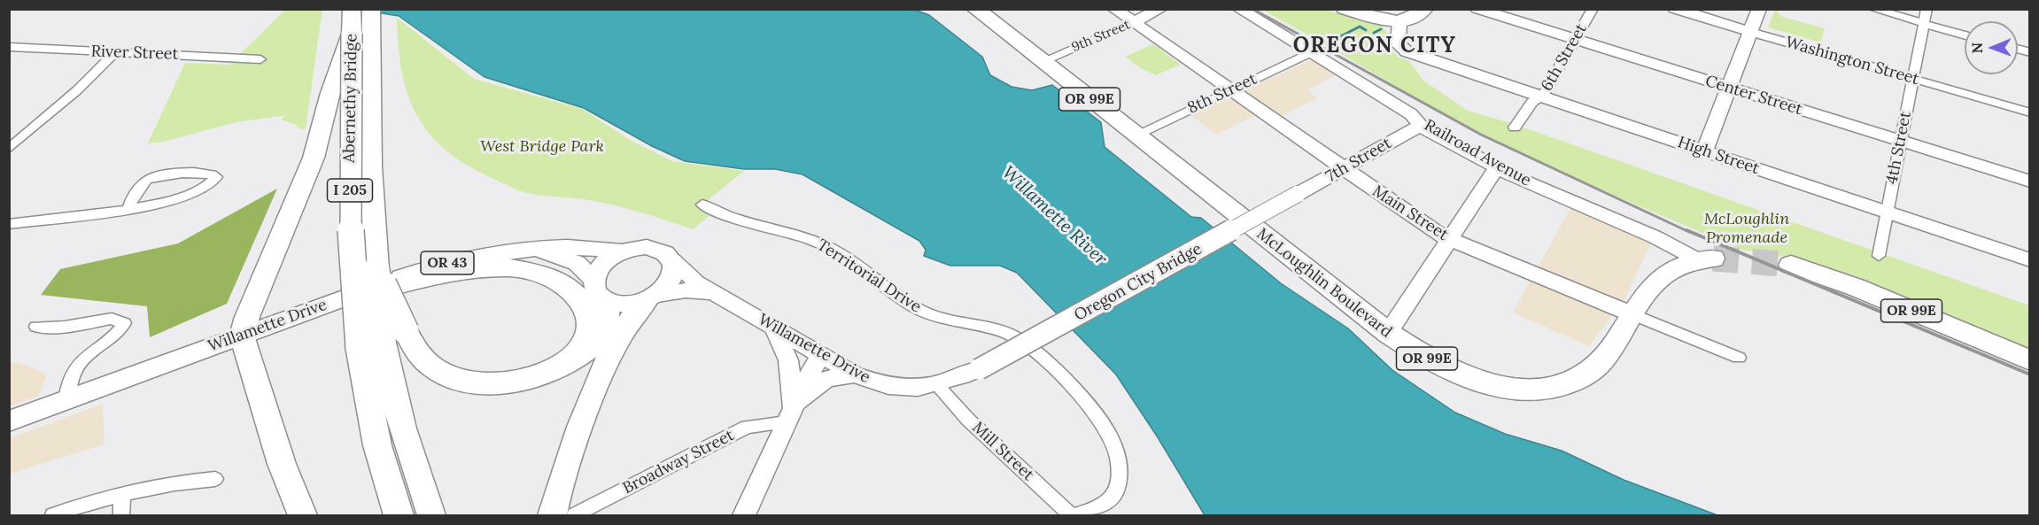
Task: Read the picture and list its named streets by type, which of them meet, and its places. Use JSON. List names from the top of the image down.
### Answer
{
  "streets": {
    "highway": [
      "Abernethy Bridge",
      "OR 99E",
      "I 205",
      "McLoughlin Boulevard"
    ],
    "main road": [
      "9th Street",
      "Washington Street",
      "Center Street",
      "Railroad Avenue",
      "High Street",
      "7th Street",
      "Main Street",
      "OR 43",
      "Oregon City Bridge",
      "Willamette Drive"
    ],
    "street": [
      "River Street",
      "6th Street",
      "8th Street",
      "4th Street",
      "Territorial Drive",
      "Mill Street",
      "Broadway Street"
    ]
  },
  "crossings": [
    ["9th Street", "Main Street"],
    ["9th Street", "McLoughlin Boulevard"],
    ["6th Street", "Center Street"],
    ["6th Street", "High Street"],
    ["Washington Street", "4th Street"],
    ["8th Street", "Railroad Avenue"],
    ["8th Street", "Main Street"],
    ["8th Street", "McLoughlin Boulevard"],
    ["Center Street", "4th Street"],
    ["Abernethy Bridge", "I 205"],
    ["4th Street", "High Street"],
    ["Railroad Avenue", "7th Street"],
    ["Railroad Avenue", "McLoughlin Boulevard"],
    ["7th Street", "Main Street"],
    ["7th Street", "Oregon City Bridge"],
    ["Main Street", "McLoughlin Boulevard"],
    ["OR 43", "Willamette Drive"],
    ["Oregon City Bridge", "Willamette Drive"],
    ["Willamette Drive", "Mill Street"]
  ],
  "districts": ["OREGON CITY"],
  "water": ["Willamette River"],
  "parks": ["West Bridge Park", "McLoughlin Promenade"],
  "north": "left"
}
